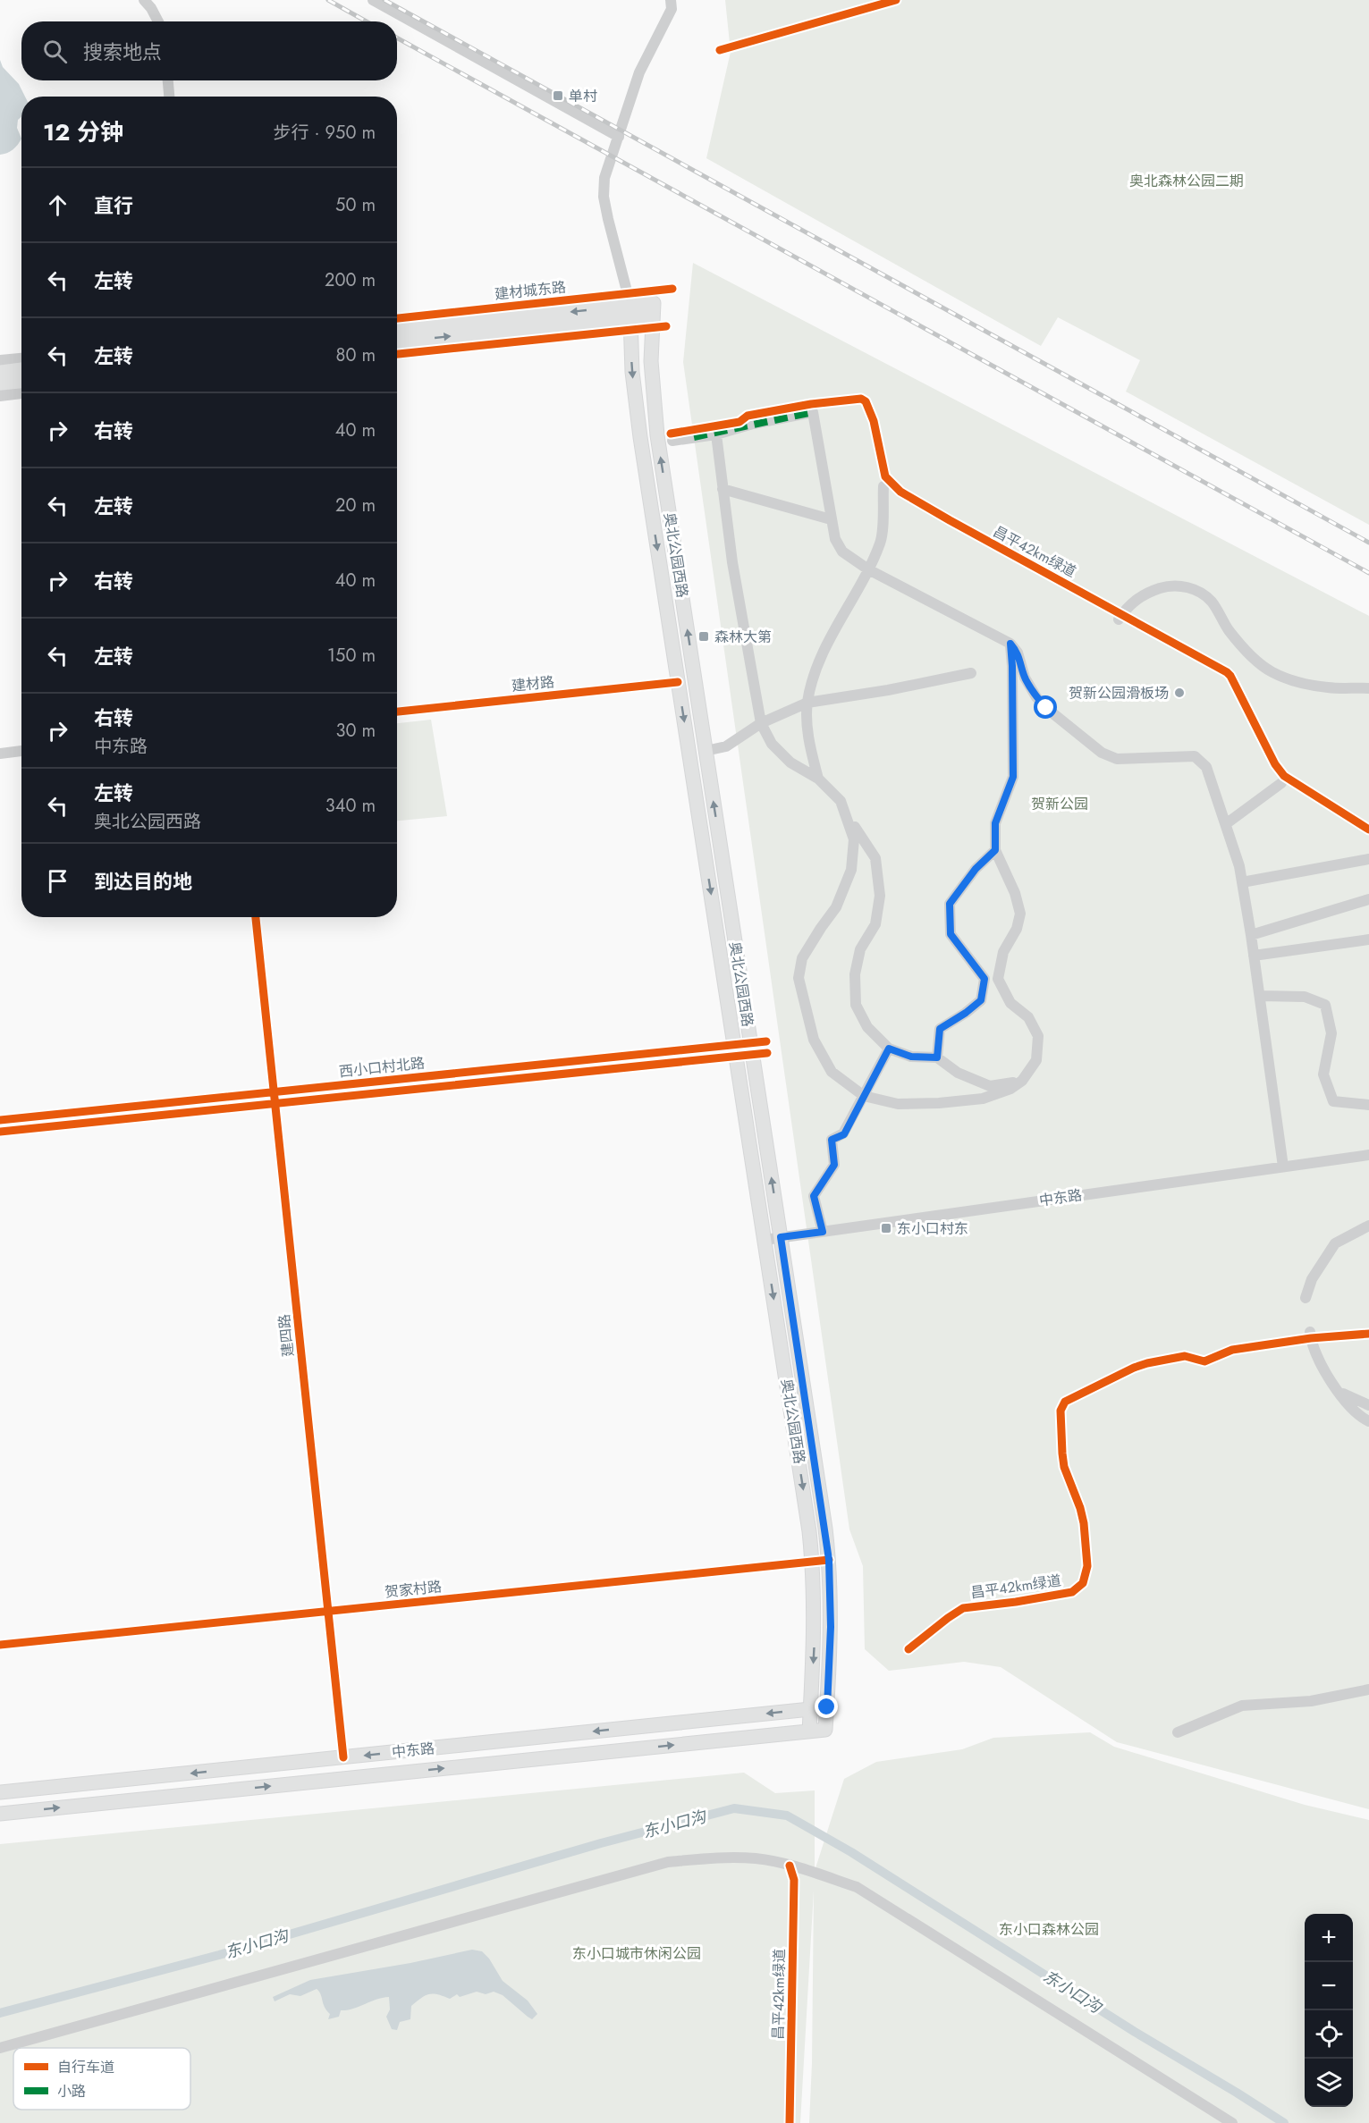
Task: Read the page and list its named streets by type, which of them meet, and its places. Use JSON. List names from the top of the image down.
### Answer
{
  "streets": {
    "main road": ["建材城东路", "奥北公园西路", "中东路"],
    "street": [
      "建材路",
      "西小口村北路",
      "建四路",
      "贺家村路"
    ],
    "cycle path": ["昌平42km绿道"]
  },
  "crossings": [
    ["建材城东路", "奥北公园西路"],
    ["奥北公园西路", "建材路"],
    ["奥北公园西路", "西小口村北路"],
    ["奥北公园西路", "中东路"],
    ["奥北公园西路", "贺家村路"],
    ["西小口村北路", "建四路"],
    ["中东路", "建四路"],
    ["建四路", "贺家村路"]
  ],
  "water": ["东小口沟"],
  "parks": [
    "奥北森林公园二期",
    "贺新公园",
    "东小口森林公园",
    "东小口城市休闲公园"
  ],
  "places": {
    "transit": ["单村", "森林大第", "东小口村东"],
    "other": ["贺新公园滑板场"]
  },
  "legend": ["自行车道", "小路"],
  "page": {
    "search": "搜索地点",
    "heading": ["12 分钟", "步行 · 950 m"],
    "list": [
      ["直行", "50 m"],
      ["左转", "200 m"],
      ["左转", "80 m"],
      ["右转", "40 m"],
      ["左转", "20 m"],
      ["右转", "40 m"],
      ["左转", "150 m"],
      ["右转", "中东路", "30 m"],
      ["左转", "奥北公园西路", "340 m"],
      "到达目的地"
    ],
    "map_buttons": ["+", "−"]
  }
}
